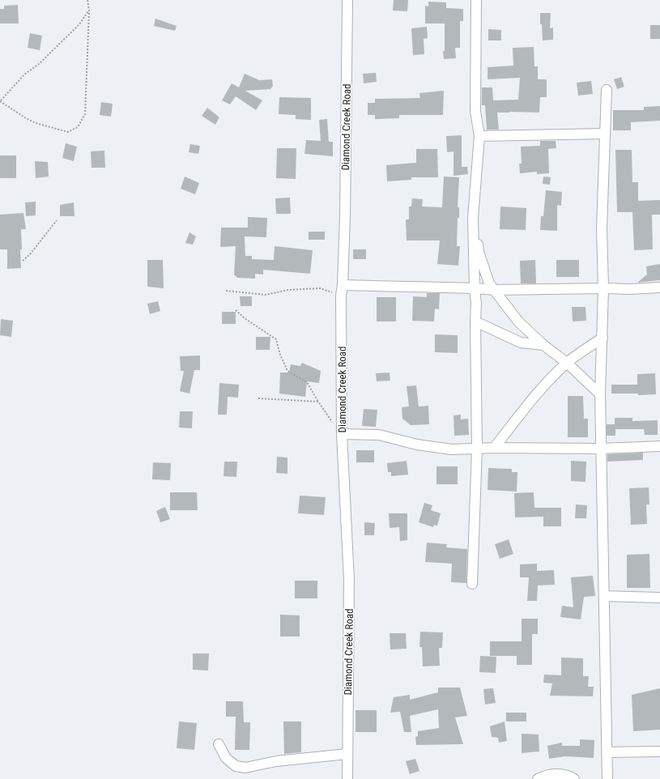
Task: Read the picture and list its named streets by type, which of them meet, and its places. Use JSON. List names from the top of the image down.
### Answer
{
  "streets": {
    "street": ["Diamond Creek Road"]
  }
}
